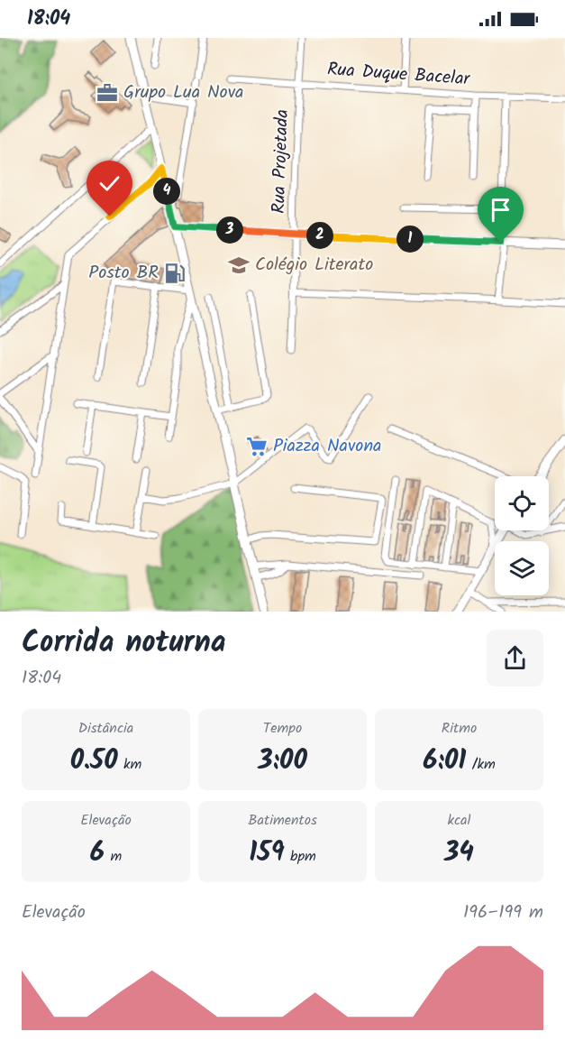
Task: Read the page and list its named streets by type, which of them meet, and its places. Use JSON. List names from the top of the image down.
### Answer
{
  "streets": {
    "street": ["Rua Duque Bacelar", "Rua Projetada"]
  },
  "crossings": [
    ["Rua Duque Bacelar", "Rua Projetada"]
  ],
  "places": {
    "office": ["Grupo Lua Nova"],
    "school or university": ["Colégio Literato"],
    "fuel station": ["Posto BR"],
    "supermarket": ["Piazza Navona"]
  },
  "page": {
    "status": "18:04",
    "pins": [
      "4",
      "3",
      "2",
      "1"
    ],
    "heading": ["Corrida noturna", "18:04"],
    "stats": [
      ["Distância", "0.50 km"],
      ["Tempo", "3:00"],
      ["Ritmo", "6:01 /km"],
      ["Elevação", "6 m"],
      ["Batimentos", "159 bpm"],
      ["kcal", "34"]
    ],
    "chart": ["Elevação", "196–199 m"]
  }
}
